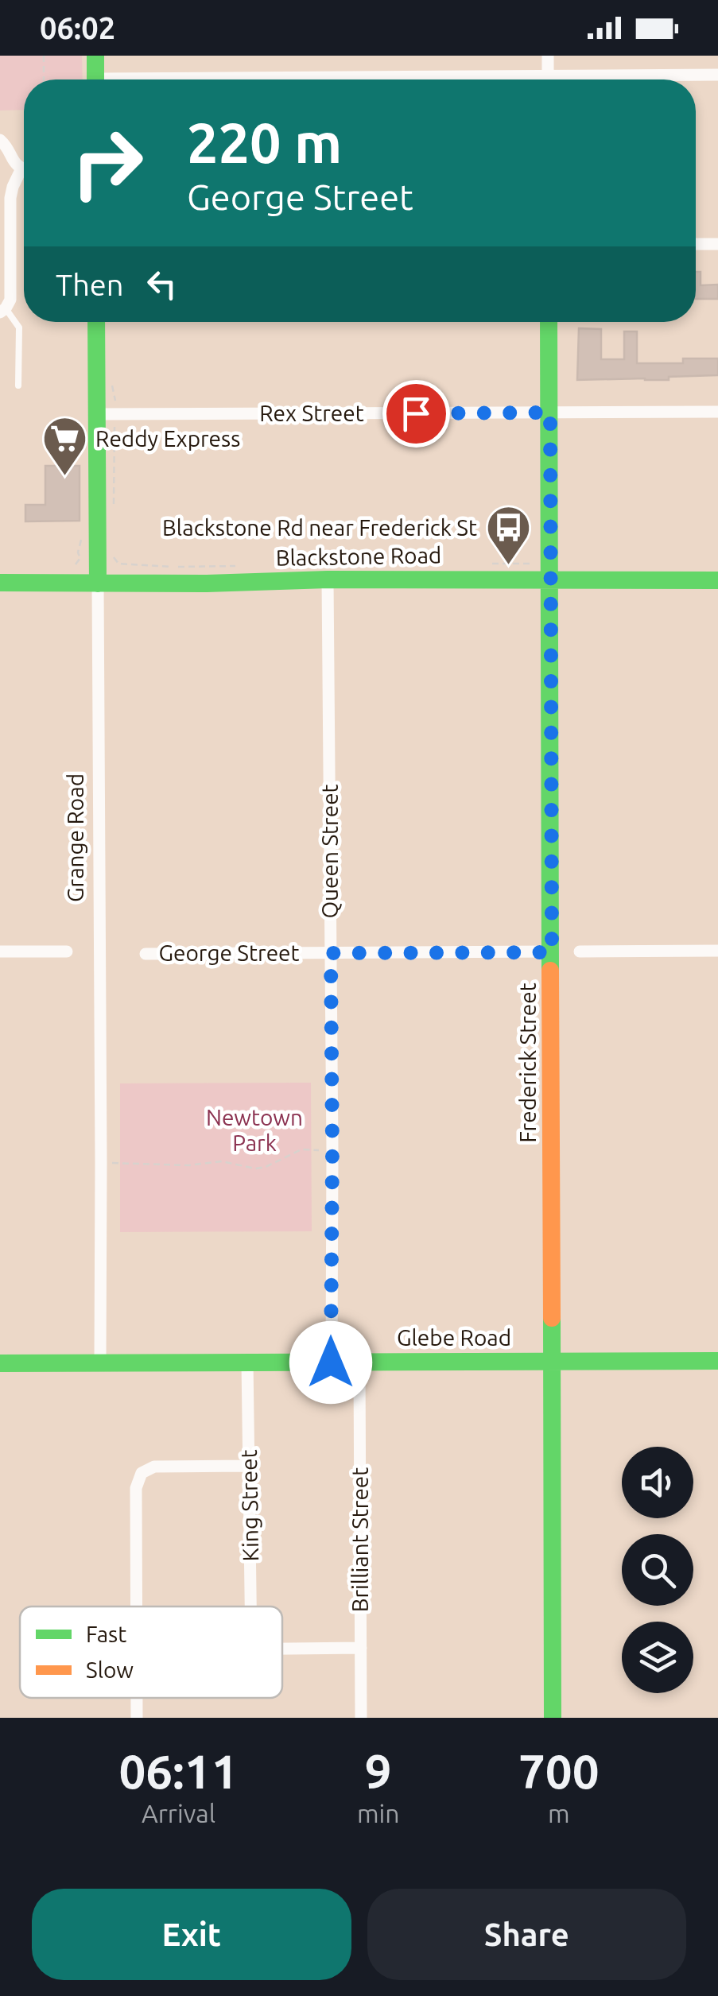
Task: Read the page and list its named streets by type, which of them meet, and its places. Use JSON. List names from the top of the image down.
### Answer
{
  "streets": {
    "street": [
      "Rex Street",
      "Blackstone Road",
      "Grange Road",
      "Queen Street",
      "George Street",
      "Frederick Street",
      "Glebe Road",
      "King Street",
      "Brilliant Street"
    ]
  },
  "crossings": [
    ["Rex Street", "Grange Road"],
    ["Rex Street", "Frederick Street"],
    ["Blackstone Road", "Grange Road"],
    ["Blackstone Road", "Queen Street"],
    ["Blackstone Road", "Frederick Street"],
    ["Grange Road", "Glebe Road"],
    ["Queen Street", "George Street"],
    ["Queen Street", "Glebe Road"],
    ["George Street", "Frederick Street"],
    ["Frederick Street", "Glebe Road"],
    ["Glebe Road", "King Street"],
    ["Glebe Road", "Brilliant Street"]
  ],
  "parks": ["Newtown Park"],
  "places": {
    "supermarket": ["Reddy Express"],
    "bus stop": ["Blackstone Rd near Frederick St"]
  },
  "legend": ["Fast", "Slow"],
  "page": {
    "status": "06:02",
    "turn": ["220 m", "George Street"],
    "then": "Then",
    "eta": [
      "06:11",
      "Arrival",
      "9",
      "min",
      "700",
      "m"
    ],
    "buttons": ["Exit", "Share"]
  }
}
